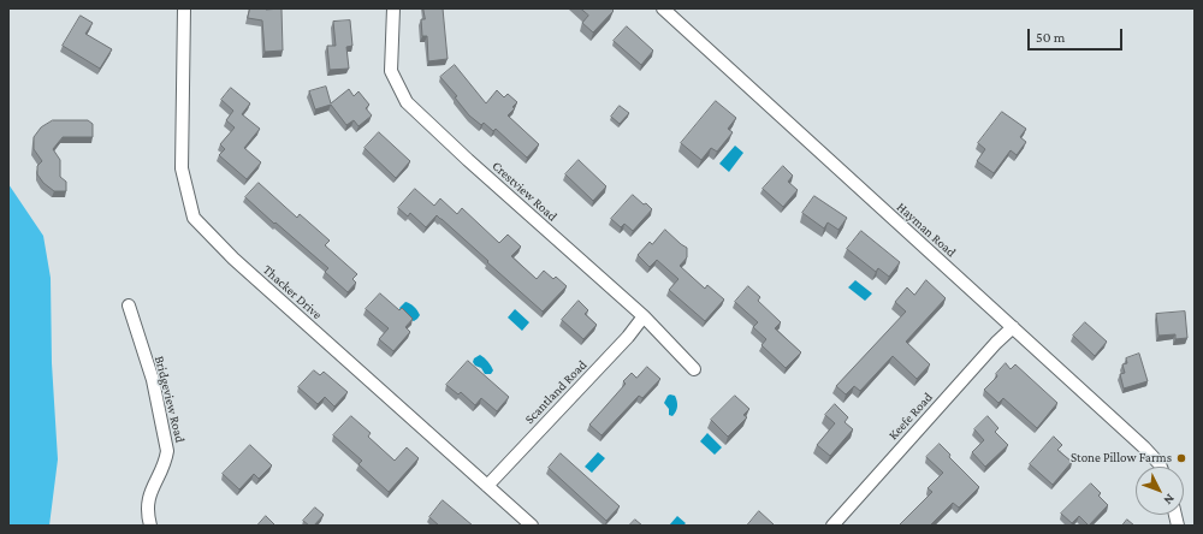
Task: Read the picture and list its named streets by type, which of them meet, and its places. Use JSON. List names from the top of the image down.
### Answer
{
  "streets": {
    "street": [
      "Crestview Road",
      "Hayman Road",
      "Thacker Drive",
      "Scantland Road",
      "Bridgeview Road",
      "Keefe Road"
    ]
  },
  "crossings": [
    ["Crestview Road", "Scantland Road"],
    ["Hayman Road", "Keefe Road"],
    ["Thacker Drive", "Scantland Road"]
  ],
  "places": ["Stone Pillow Farms"],
  "scale_bar": "50 m",
  "north": "bottom right"
}
